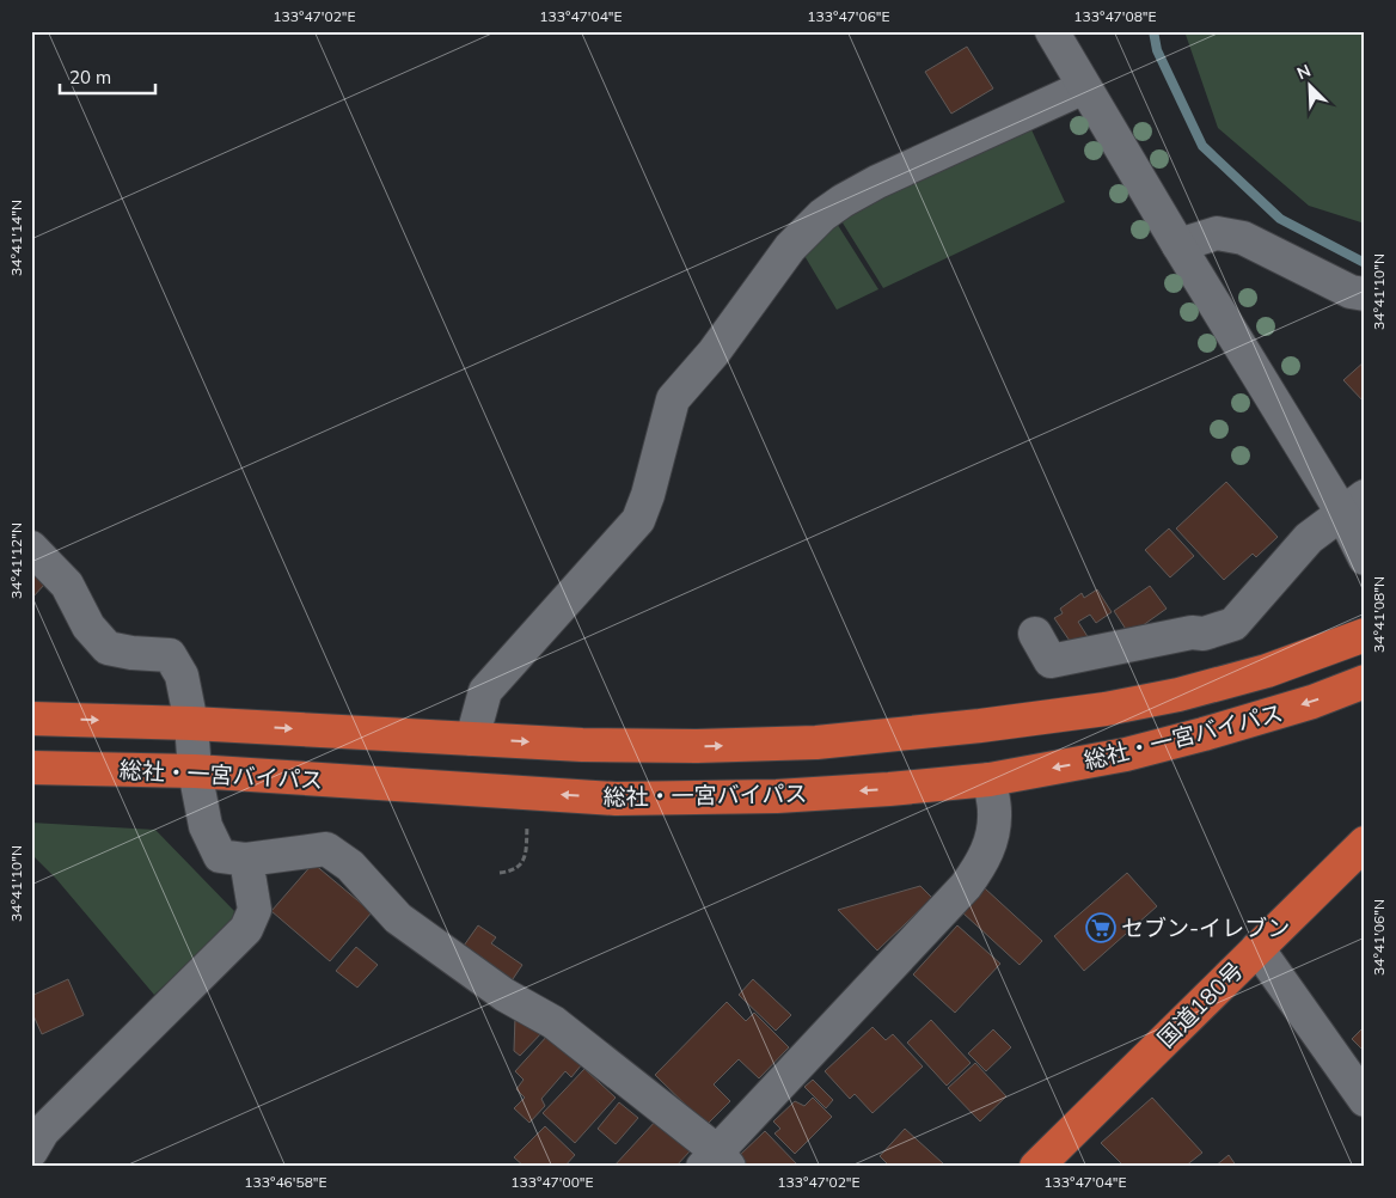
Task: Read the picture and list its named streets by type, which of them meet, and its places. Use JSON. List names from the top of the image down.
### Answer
{
  "streets": {
    "highway": ["総社・一宮バイパス", "国道180号"]
  },
  "places": {
    "supermarket": ["セブン-イレブン"]
  },
  "scale_bar": "20 m",
  "north": "top left",
  "coordinates": [
    "133°47'02\"E",
    "133°47'04\"E",
    "133°47'06\"E",
    "133°47'08\"E",
    "34°41'14\"N",
    "34°41'10\"N",
    "34°41'12\"N",
    "34°41'08\"N",
    "34°41'06\"N",
    "133°46'58\"E",
    "133°47'00\"E"
  ]
}
